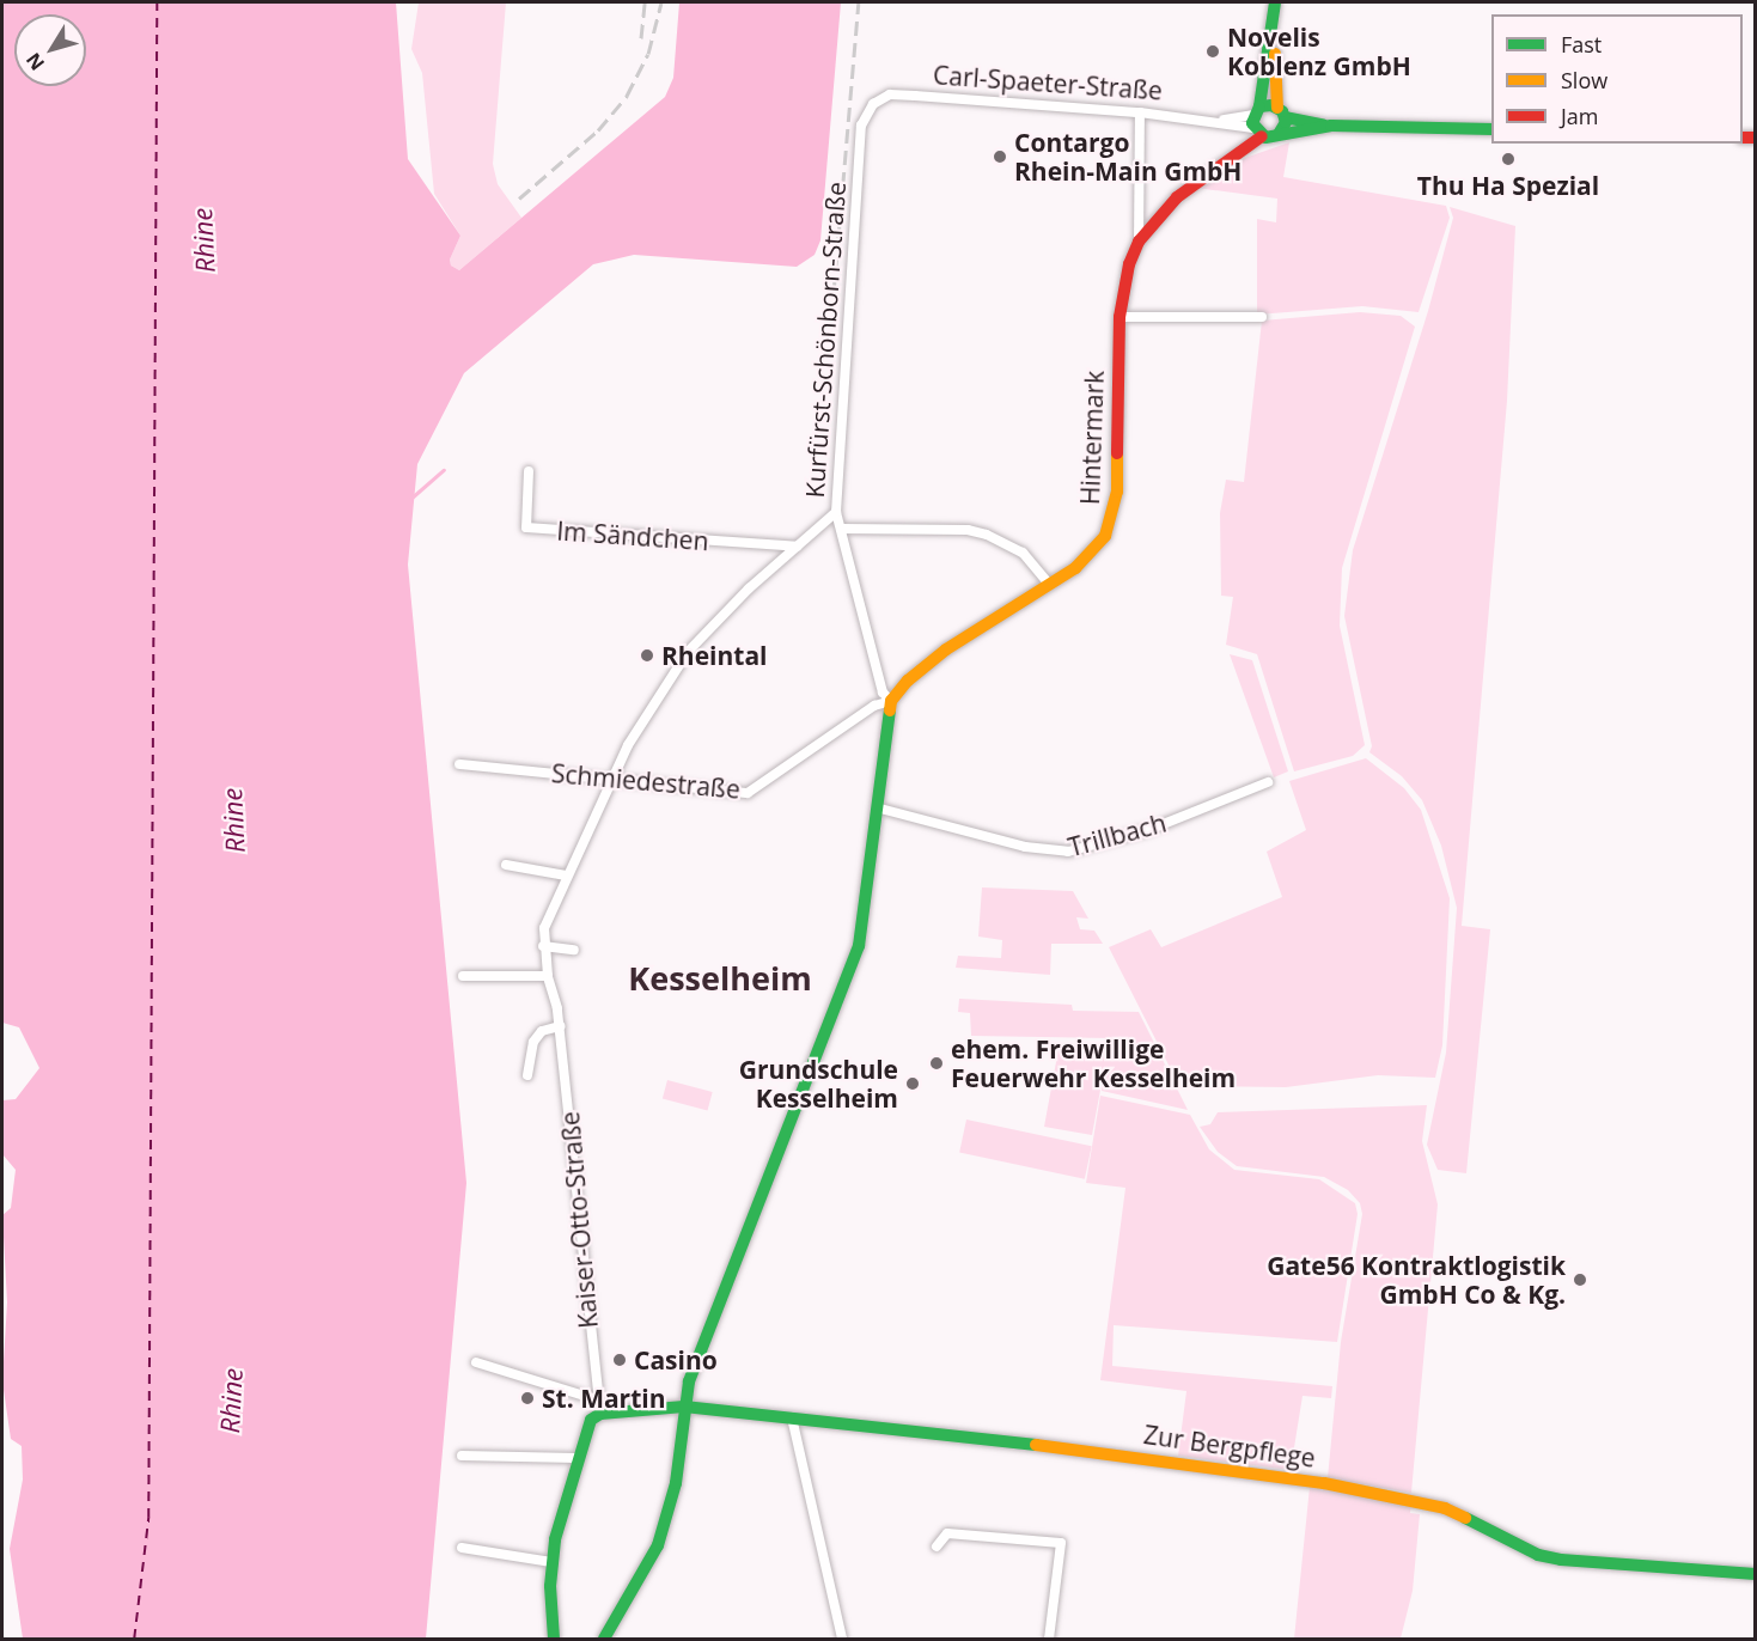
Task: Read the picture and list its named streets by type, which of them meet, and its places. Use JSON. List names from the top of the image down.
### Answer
{
  "streets": {
    "street": [
      "Carl-Spaeter-Straße",
      "Kurfürst-Schönborn-Straße",
      "Hintermark",
      "Im Sändchen",
      "Schmiedestraße",
      "Trillbach",
      "Kaiser-Otto-Straße",
      "Zur Bergpflege"
    ]
  },
  "crossings": [
    ["Carl-Spaeter-Straße", "Kurfürst-Schönborn-Straße"],
    ["Carl-Spaeter-Straße", "Hintermark"],
    ["Kurfürst-Schönborn-Straße", "Hintermark"],
    ["Kurfürst-Schönborn-Straße", "Schmiedestraße"],
    ["Kurfürst-Schönborn-Straße", "Kaiser-Otto-Straße"],
    ["Hintermark", "Schmiedestraße"],
    ["Im Sändchen", "Kaiser-Otto-Straße"],
    ["Schmiedestraße", "Kaiser-Otto-Straße"],
    ["Kaiser-Otto-Straße", "Zur Bergpflege"]
  ],
  "districts": ["Kesselheim"],
  "water": ["Rhine"],
  "places": [
    "Novelis Koblenz GmbH",
    "Contargo Rhein-Main GmbH",
    "Thu Ha Spezial",
    "Rheintal",
    "ehem. Freiwillige Feuerwehr Kesselheim",
    "Grundschule Kesselheim",
    "Gate56 Kontraktlogistik GmbH Co & Kg.",
    "Casino",
    "St. Martin"
  ],
  "legend": ["Fast", "Slow", "Jam"],
  "north": "bottom left"
}
